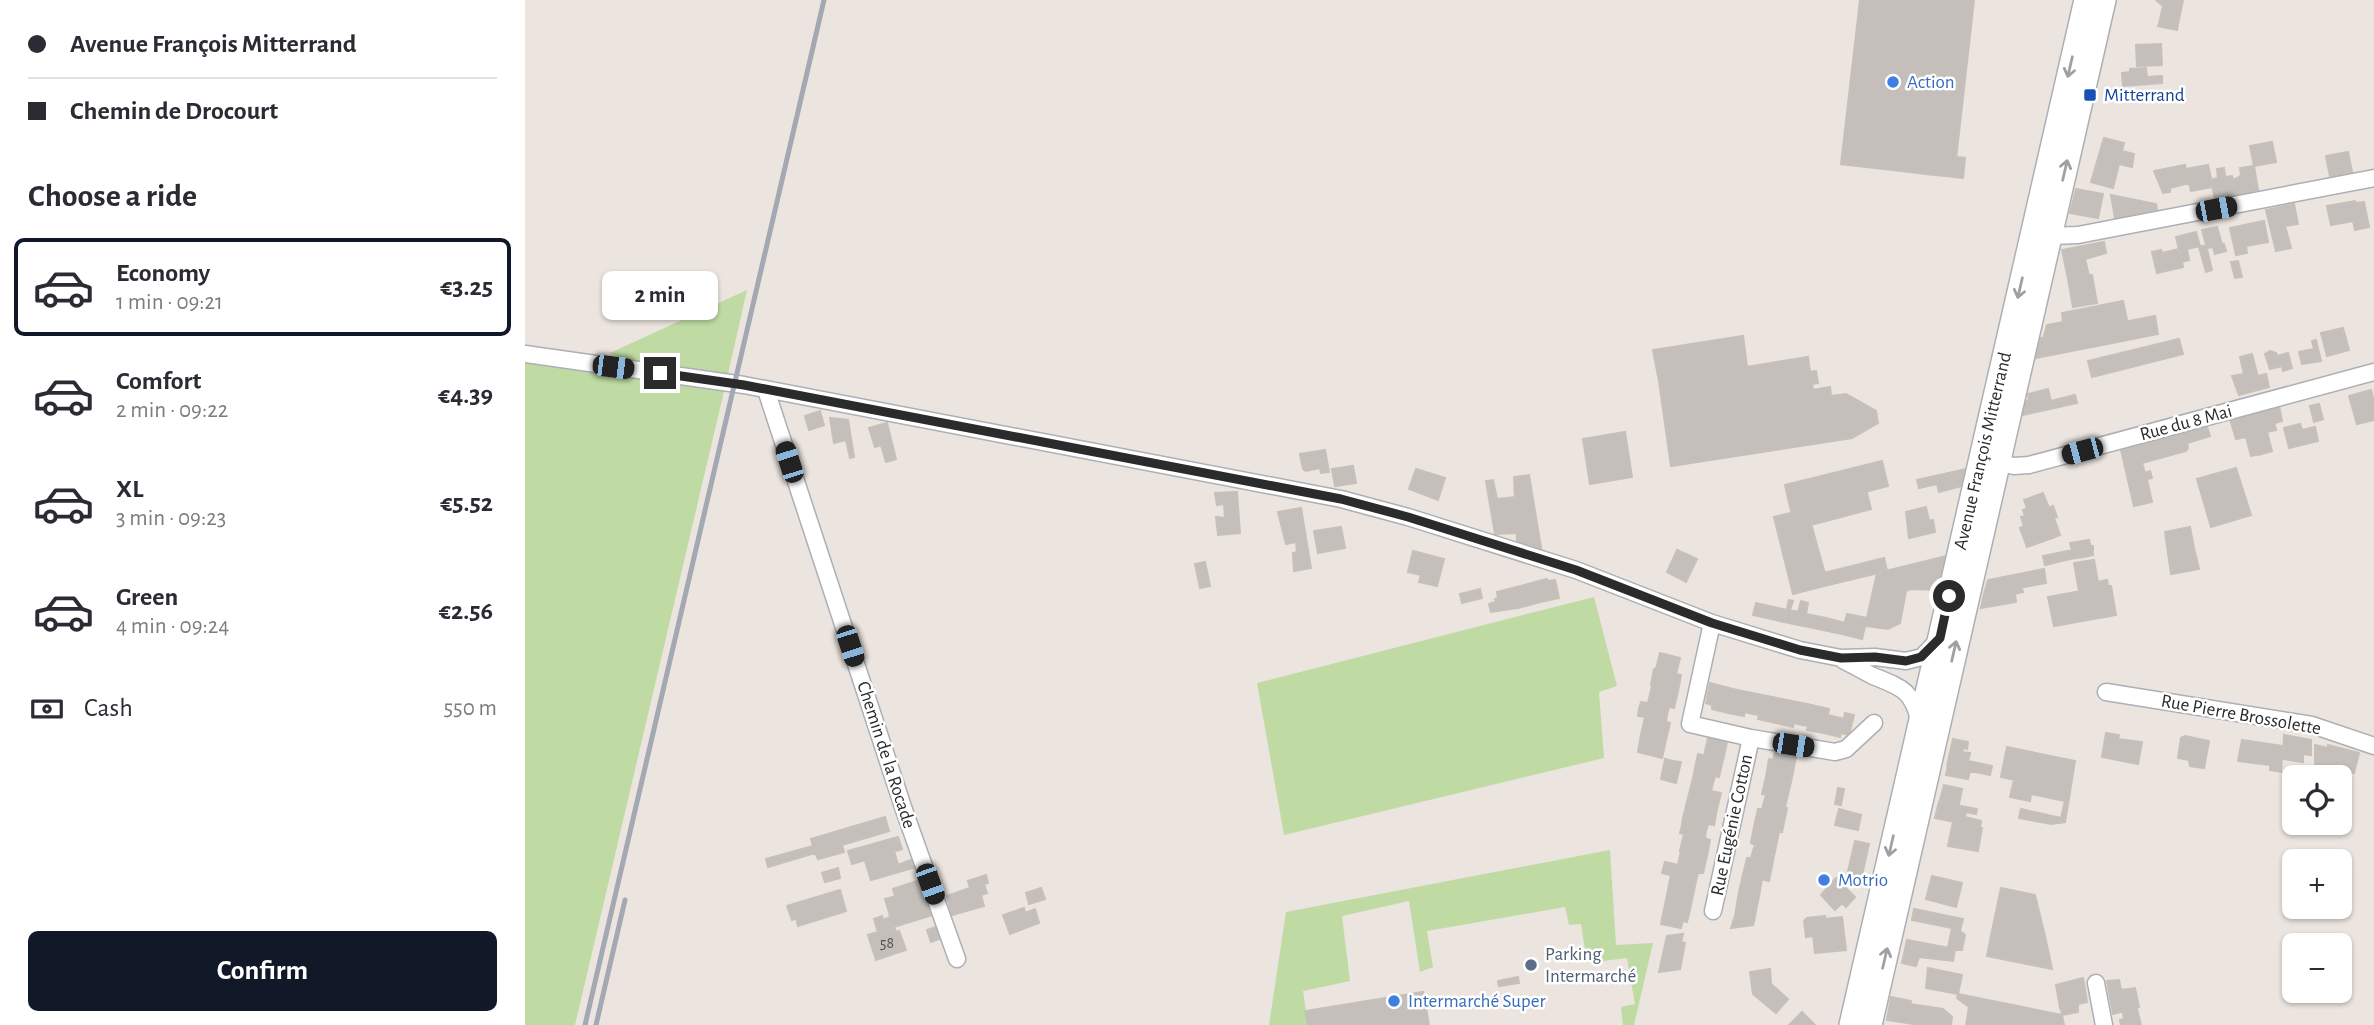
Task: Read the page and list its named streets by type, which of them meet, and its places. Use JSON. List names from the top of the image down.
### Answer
{
  "streets": {
    "main road": ["Avenue François Mitterrand"],
    "street": [
      "Rue du 8 Mai",
      "Rue Pierre Brossolette",
      "Chemin de la Rocade",
      "Rue Eugénie Cotton"
    ]
  },
  "crossings": [
    ["Rue du 8 Mai", "Avenue François Mitterrand"]
  ],
  "places": {
    "other": [
      "Action",
      "Motrio",
      "Parking Intermarché",
      "Intermarché Super"
    ],
    "transit": ["Mitterrand"]
  },
  "house_numbers": ["58"],
  "page": {
    "banner": ["Avenue François Mitterrand", "Chemin de Drocourt"],
    "heading": "Choose a ride",
    "list": [
      {
        "name": "Economy",
        "note": "1 min · 09:21",
        "value": "€3.25"
      },
      {
        "name": "Comfort",
        "note": "2 min · 09:22",
        "value": "€4.39"
      },
      {
        "name": "XL",
        "note": "3 min · 09:23",
        "value": "€5.52"
      },
      {
        "name": "Green",
        "note": "4 min · 09:24",
        "value": "€2.56"
      }
    ],
    "bubble": "2 min",
    "pay": ["Cash", "550 m"],
    "map_buttons": ["+", "−"],
    "buttons": "Confirm"
  }
}
